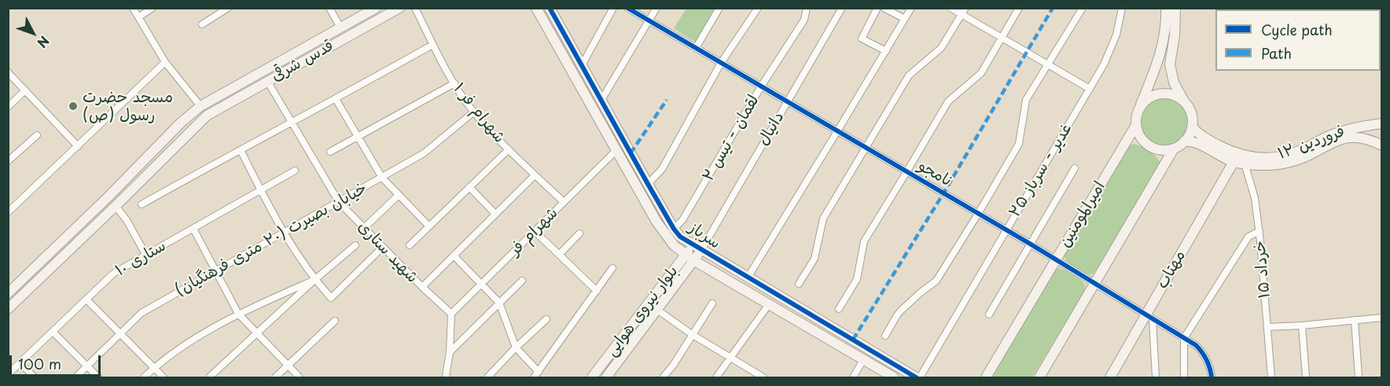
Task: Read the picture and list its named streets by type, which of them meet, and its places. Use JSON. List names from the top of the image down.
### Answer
{
  "streets": {
    "street": [
      "قدس شرقی",
      "شهرام فر ۱",
      "دانیال",
      "لقمان - تیس ۲",
      "۱۲ فروردین",
      "غدیر - سرباز ۲۵",
      "نامجو",
      "امیرالمومنین",
      "شهرام فر",
      "سرباز",
      "خیابان بصیرت (۲۰ متری فرهنگیان)",
      "شهید ستاری",
      "ستاری ۱۰",
      "مهتاب",
      "۱۵ خرداد",
      "بلوار نیروی هوایی"
    ]
  },
  "crossings": [
    ["قدس شرقی", "شهید ستاری"],
    ["شهرام فر ۱", "شهرام فر"],
    ["شهرام فر ۱", "خیابان بصیرت (۲۰ متری فرهنگیان)"],
    ["دانیال", "نامجو"],
    ["دانیال", "سرباز"],
    ["لقمان - تیس ۲", "نامجو"],
    ["لقمان - تیس ۲", "سرباز"],
    ["۱۲ فروردین", "امیرالمومنین"],
    ["۱۲ فروردین", "مهتاب"],
    ["۱۲ فروردین", "۱۵ خرداد"],
    ["غدیر - سرباز ۲۵", "نامجو"],
    ["نامجو", "امیرالمومنین"],
    ["نامجو", "مهتاب"],
    ["شهرام فر", "سرباز"],
    ["شهرام فر", "شهید ستاری"],
    ["سرباز", "بلوار نیروی هوایی"],
    ["خیابان بصیرت (۲۰ متری فرهنگیان)", "شهید ستاری"]
  ],
  "places": ["مسجد حضرت رسول (ص)"],
  "legend": ["Cycle path", "Path"],
  "scale_bar": "100 m",
  "north": "bottom right"
}
